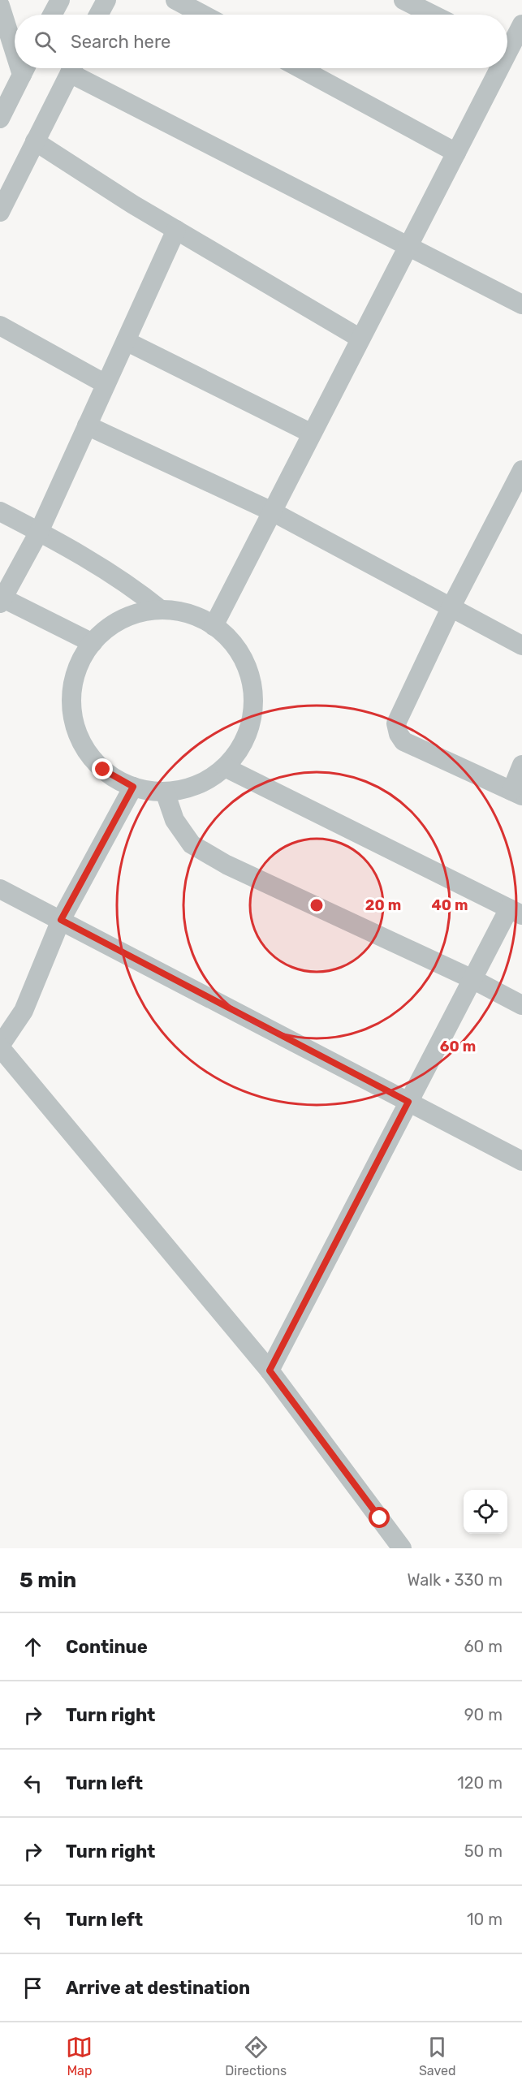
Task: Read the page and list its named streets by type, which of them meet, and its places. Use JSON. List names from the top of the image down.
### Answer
{
  "page": {
    "search": "Search here",
    "heading": ["5 min", "Walk · 330 m"],
    "list": [
      ["Continue", "60 m"],
      ["Turn right", "90 m"],
      ["Turn left", "120 m"],
      ["Turn right", "50 m"],
      ["Turn left", "10 m"],
      "Arrive at destination"
    ],
    "nav": ["Map", "Directions", "Saved"]
  },
  "rings": ["20 m", "40 m", "60 m"]
}
